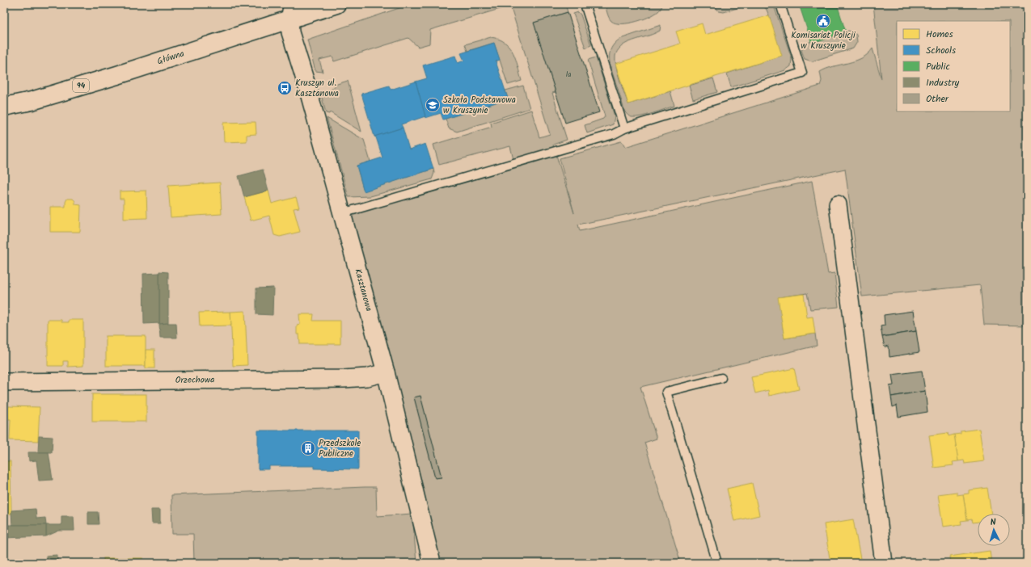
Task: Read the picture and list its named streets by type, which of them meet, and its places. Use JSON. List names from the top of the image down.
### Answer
{
  "streets": {
    "main road": ["Główna", "94"],
    "street": ["Kasztanowa", "Orzechowa"]
  },
  "crossings": [
    ["Główna", "Kasztanowa"],
    ["Kasztanowa", "Orzechowa"]
  ],
  "places": {
    "public building": ["Komisariat Policji w Kruszynie"],
    "bus stop": ["Kruszyn ul. Kasztanowa"],
    "school or university": ["Szkoła Podstawowa w Kruszynie"],
    "building": ["Przedszkole Publiczne"]
  },
  "house_numbers": ["1a"],
  "legend": [
    "Homes",
    "Schools",
    "Public",
    "Industry",
    "Other"
  ],
  "north": "top"
}
